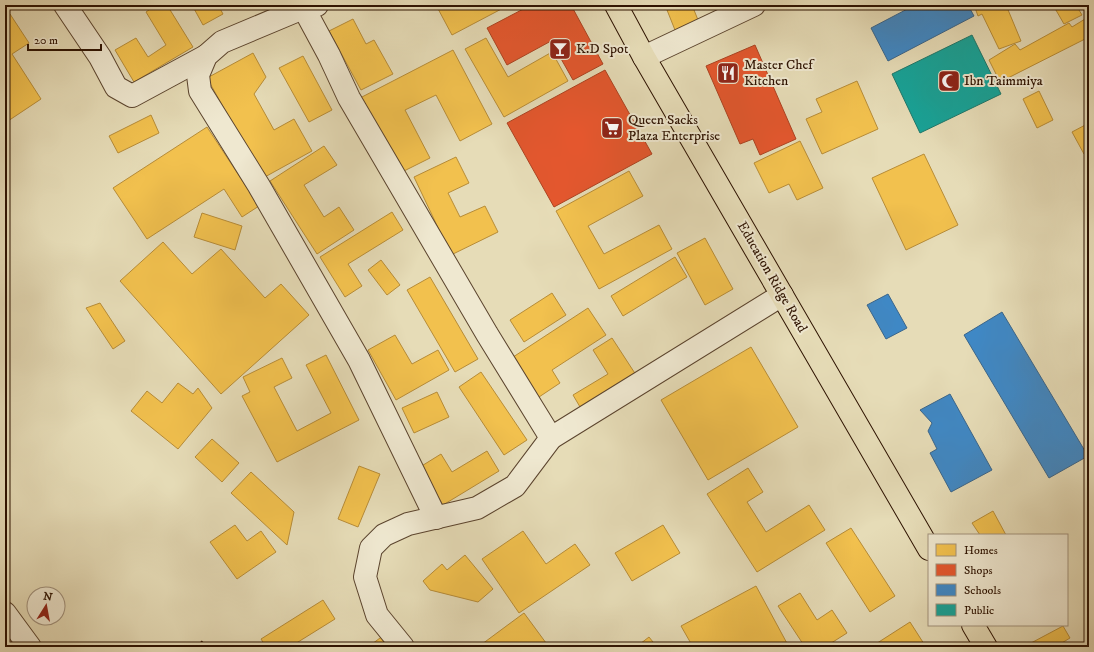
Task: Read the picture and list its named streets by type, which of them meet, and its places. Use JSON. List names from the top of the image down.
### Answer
{
  "streets": {
    "main road": ["Education Ridge Road"]
  },
  "places": {
    "bar": ["K.D Spot"],
    "restaurant": ["Master Chef Kitchen"],
    "mosque": ["Ibn Taimmiya"],
    "supermarket": ["Queen Sacks Plaza Enterprise"]
  },
  "legend": [
    "Homes",
    "Shops",
    "Schools",
    "Public"
  ],
  "scale_bar": "20 m",
  "north": "top"
}
